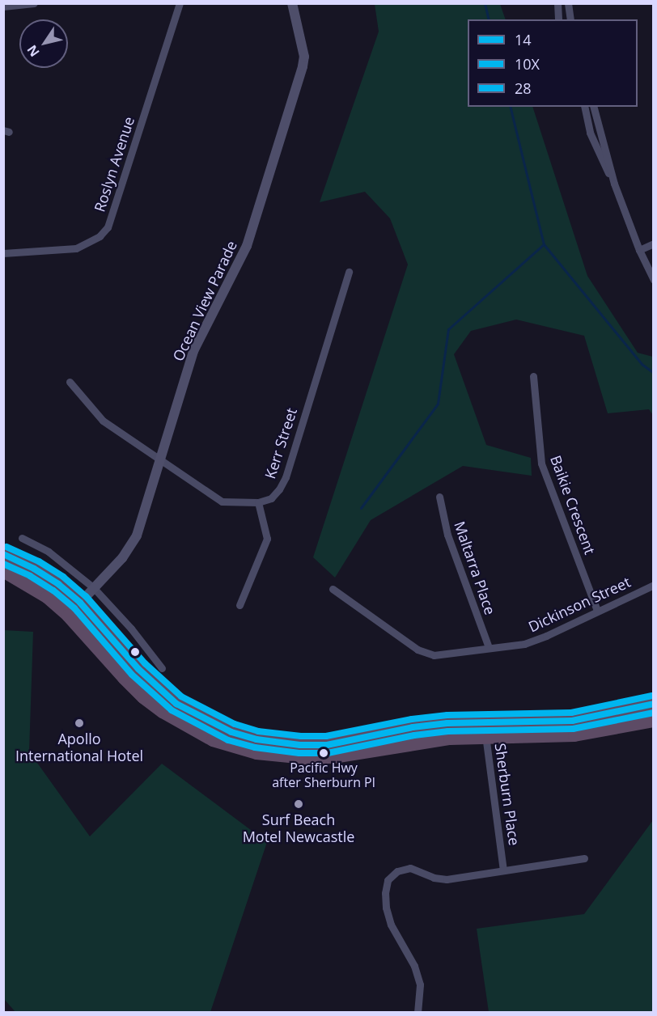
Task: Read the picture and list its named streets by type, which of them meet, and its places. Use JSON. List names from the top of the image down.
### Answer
{
  "streets": {
    "street": [
      "Roslyn Avenue",
      "Ocean View Parade",
      "Kerr Street",
      "Baikie Crescent",
      "Maltarra Place",
      "Dickinson Street",
      "Sherburn Place"
    ]
  },
  "crossings": [
    ["Baikie Crescent", "Dickinson Street"],
    ["Maltarra Place", "Dickinson Street"]
  ],
  "places": ["Apollo International Hotel", "Pacific Hwy after Sherburn Pl", "Surf Beach Motel Newcastle"],
  "lines": ["transit line 28", "transit line 14", "transit line 10X"],
  "legend": ["14", "10X", "28"],
  "north": "bottom left"
}
